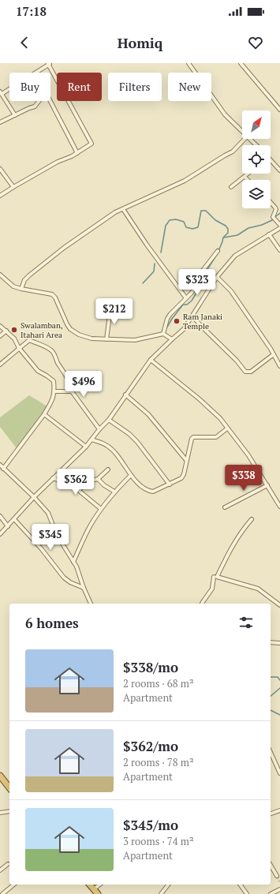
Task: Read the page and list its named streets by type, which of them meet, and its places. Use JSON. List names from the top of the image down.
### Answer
{
  "places": ["Ram Janaki Temple", "Swalamban, Itahari Area"],
  "north": "top right",
  "page": {
    "status": "17:18",
    "header": "Homiq",
    "chip": [
      "Buy",
      "Rent",
      "Filters",
      "New"
    ],
    "price": [
      "$323",
      "$212",
      "$496",
      "$338",
      "$362",
      "$345"
    ],
    "heading": "6 homes",
    "list": [
      {
        "name": "$338/mo",
        "note": "2 rooms · 68 m² · Apartment"
      },
      {
        "name": "$362/mo",
        "note": "2 rooms · 78 m² · Apartment"
      },
      {
        "name": "$345/mo",
        "note": "3 rooms · 74 m² · Apartment"
      }
    ]
  }
}
